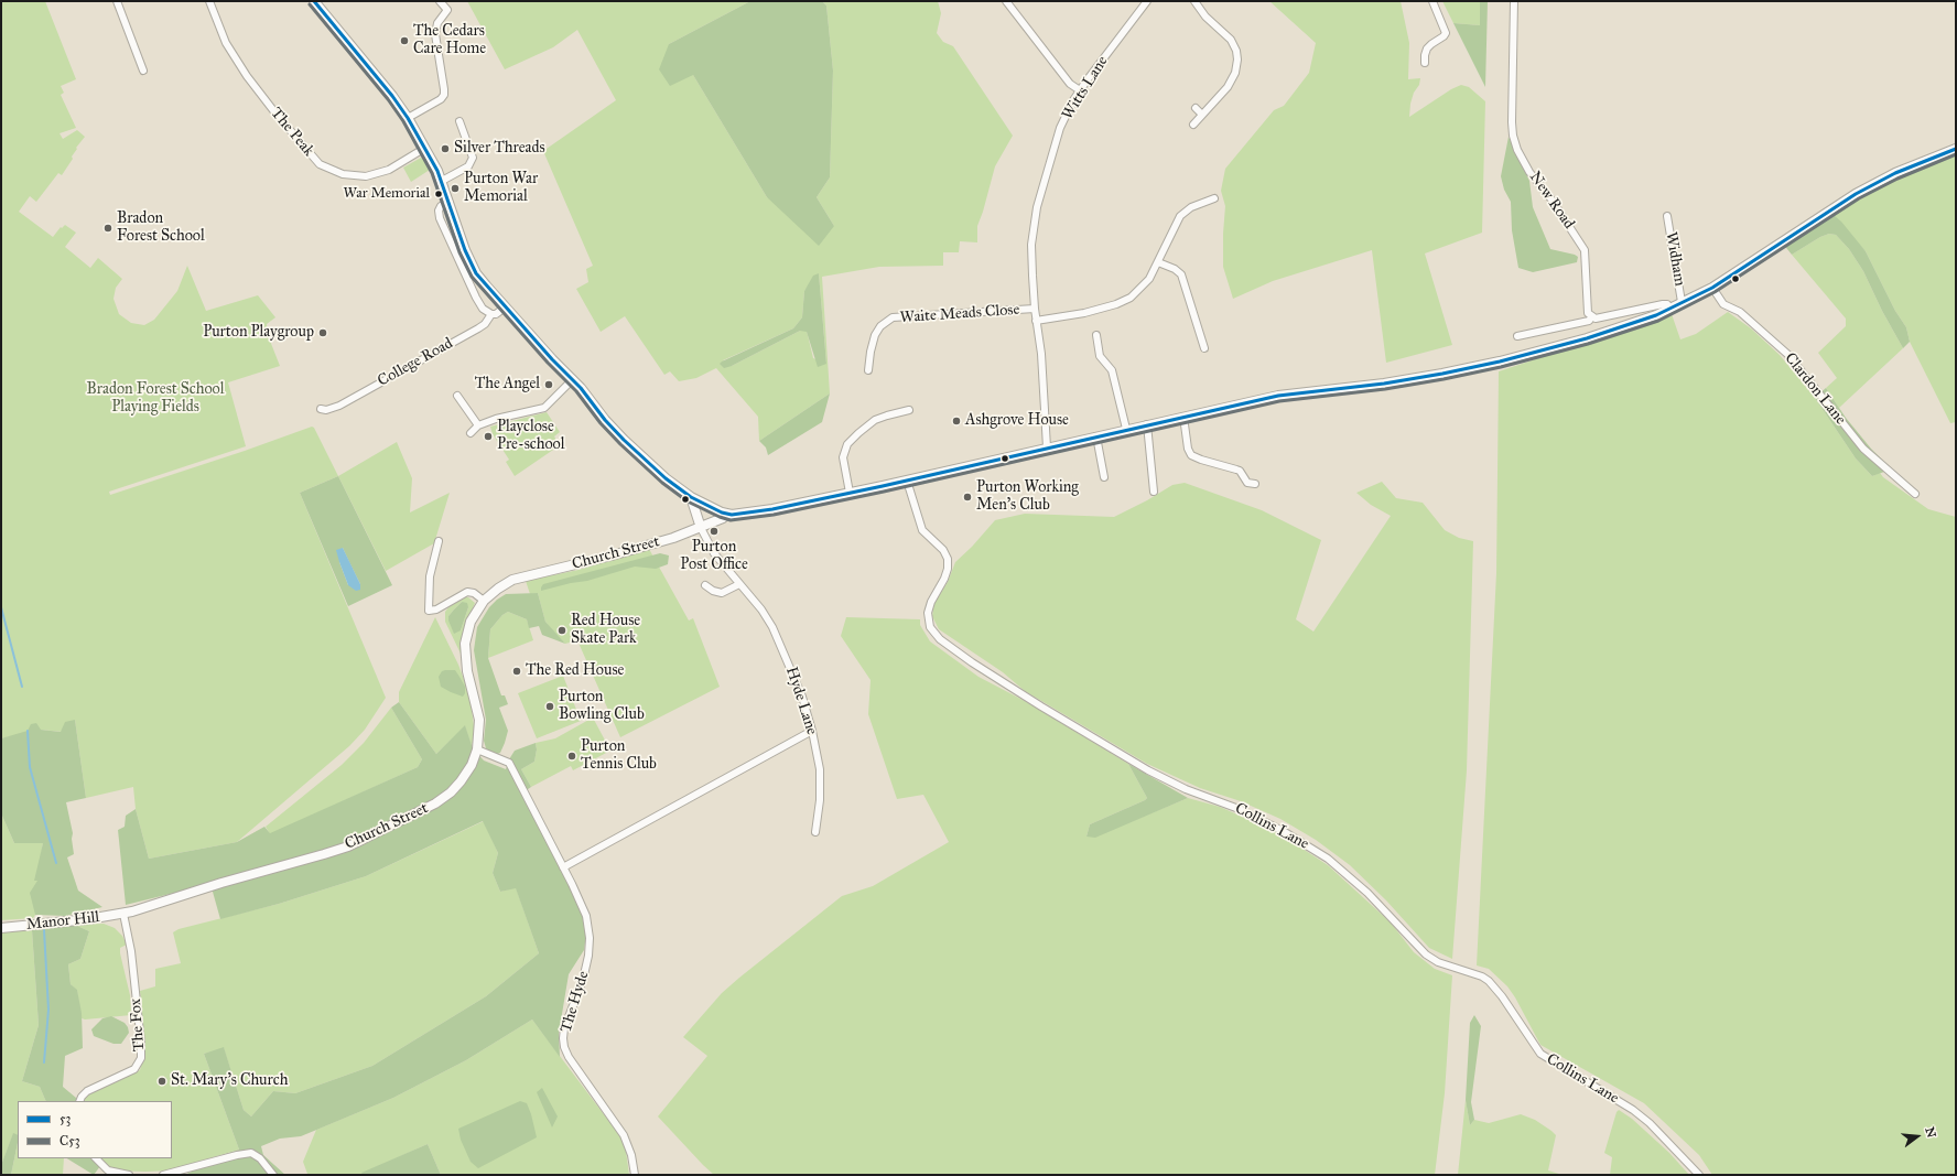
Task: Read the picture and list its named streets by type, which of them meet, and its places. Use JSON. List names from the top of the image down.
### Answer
{
  "streets": {
    "street": [
      "Witts Lane",
      "The Peak",
      "New Road",
      "Widham",
      "Waite Meads Close",
      "College Road",
      "Clardon Lane",
      "Church Street",
      "Hyde Lane",
      "Collins Lane",
      "Manor Hill",
      "The Hyde",
      "The Fox"
    ]
  },
  "crossings": [
    ["Witts Lane", "Waite Meads Close"],
    ["Church Street", "Hyde Lane"],
    ["Church Street", "Manor Hill"],
    ["Church Street", "The Hyde"],
    ["Church Street", "The Fox"],
    ["Manor Hill", "The Fox"]
  ],
  "parks": ["Bradon Forest School Playing Fields"],
  "places": [
    "The Cedars Care Home",
    "Silver Threads",
    "Purton War Memorial",
    "War Memorial",
    "Bradon Forest School",
    "Purton Playgroup",
    "The Angel",
    "Ashgrove House",
    "Playclose Pre-school",
    "Purton Working Men's Club",
    "Purton Post Office",
    "Red House Skate Park",
    "The Red House",
    "Purton Bowling Club",
    "Purton Tennis Club",
    "St. Mary's Church"
  ],
  "lines": ["transit line 53", "transit line C53"],
  "legend": ["53", "C53"],
  "north": "right"
}
